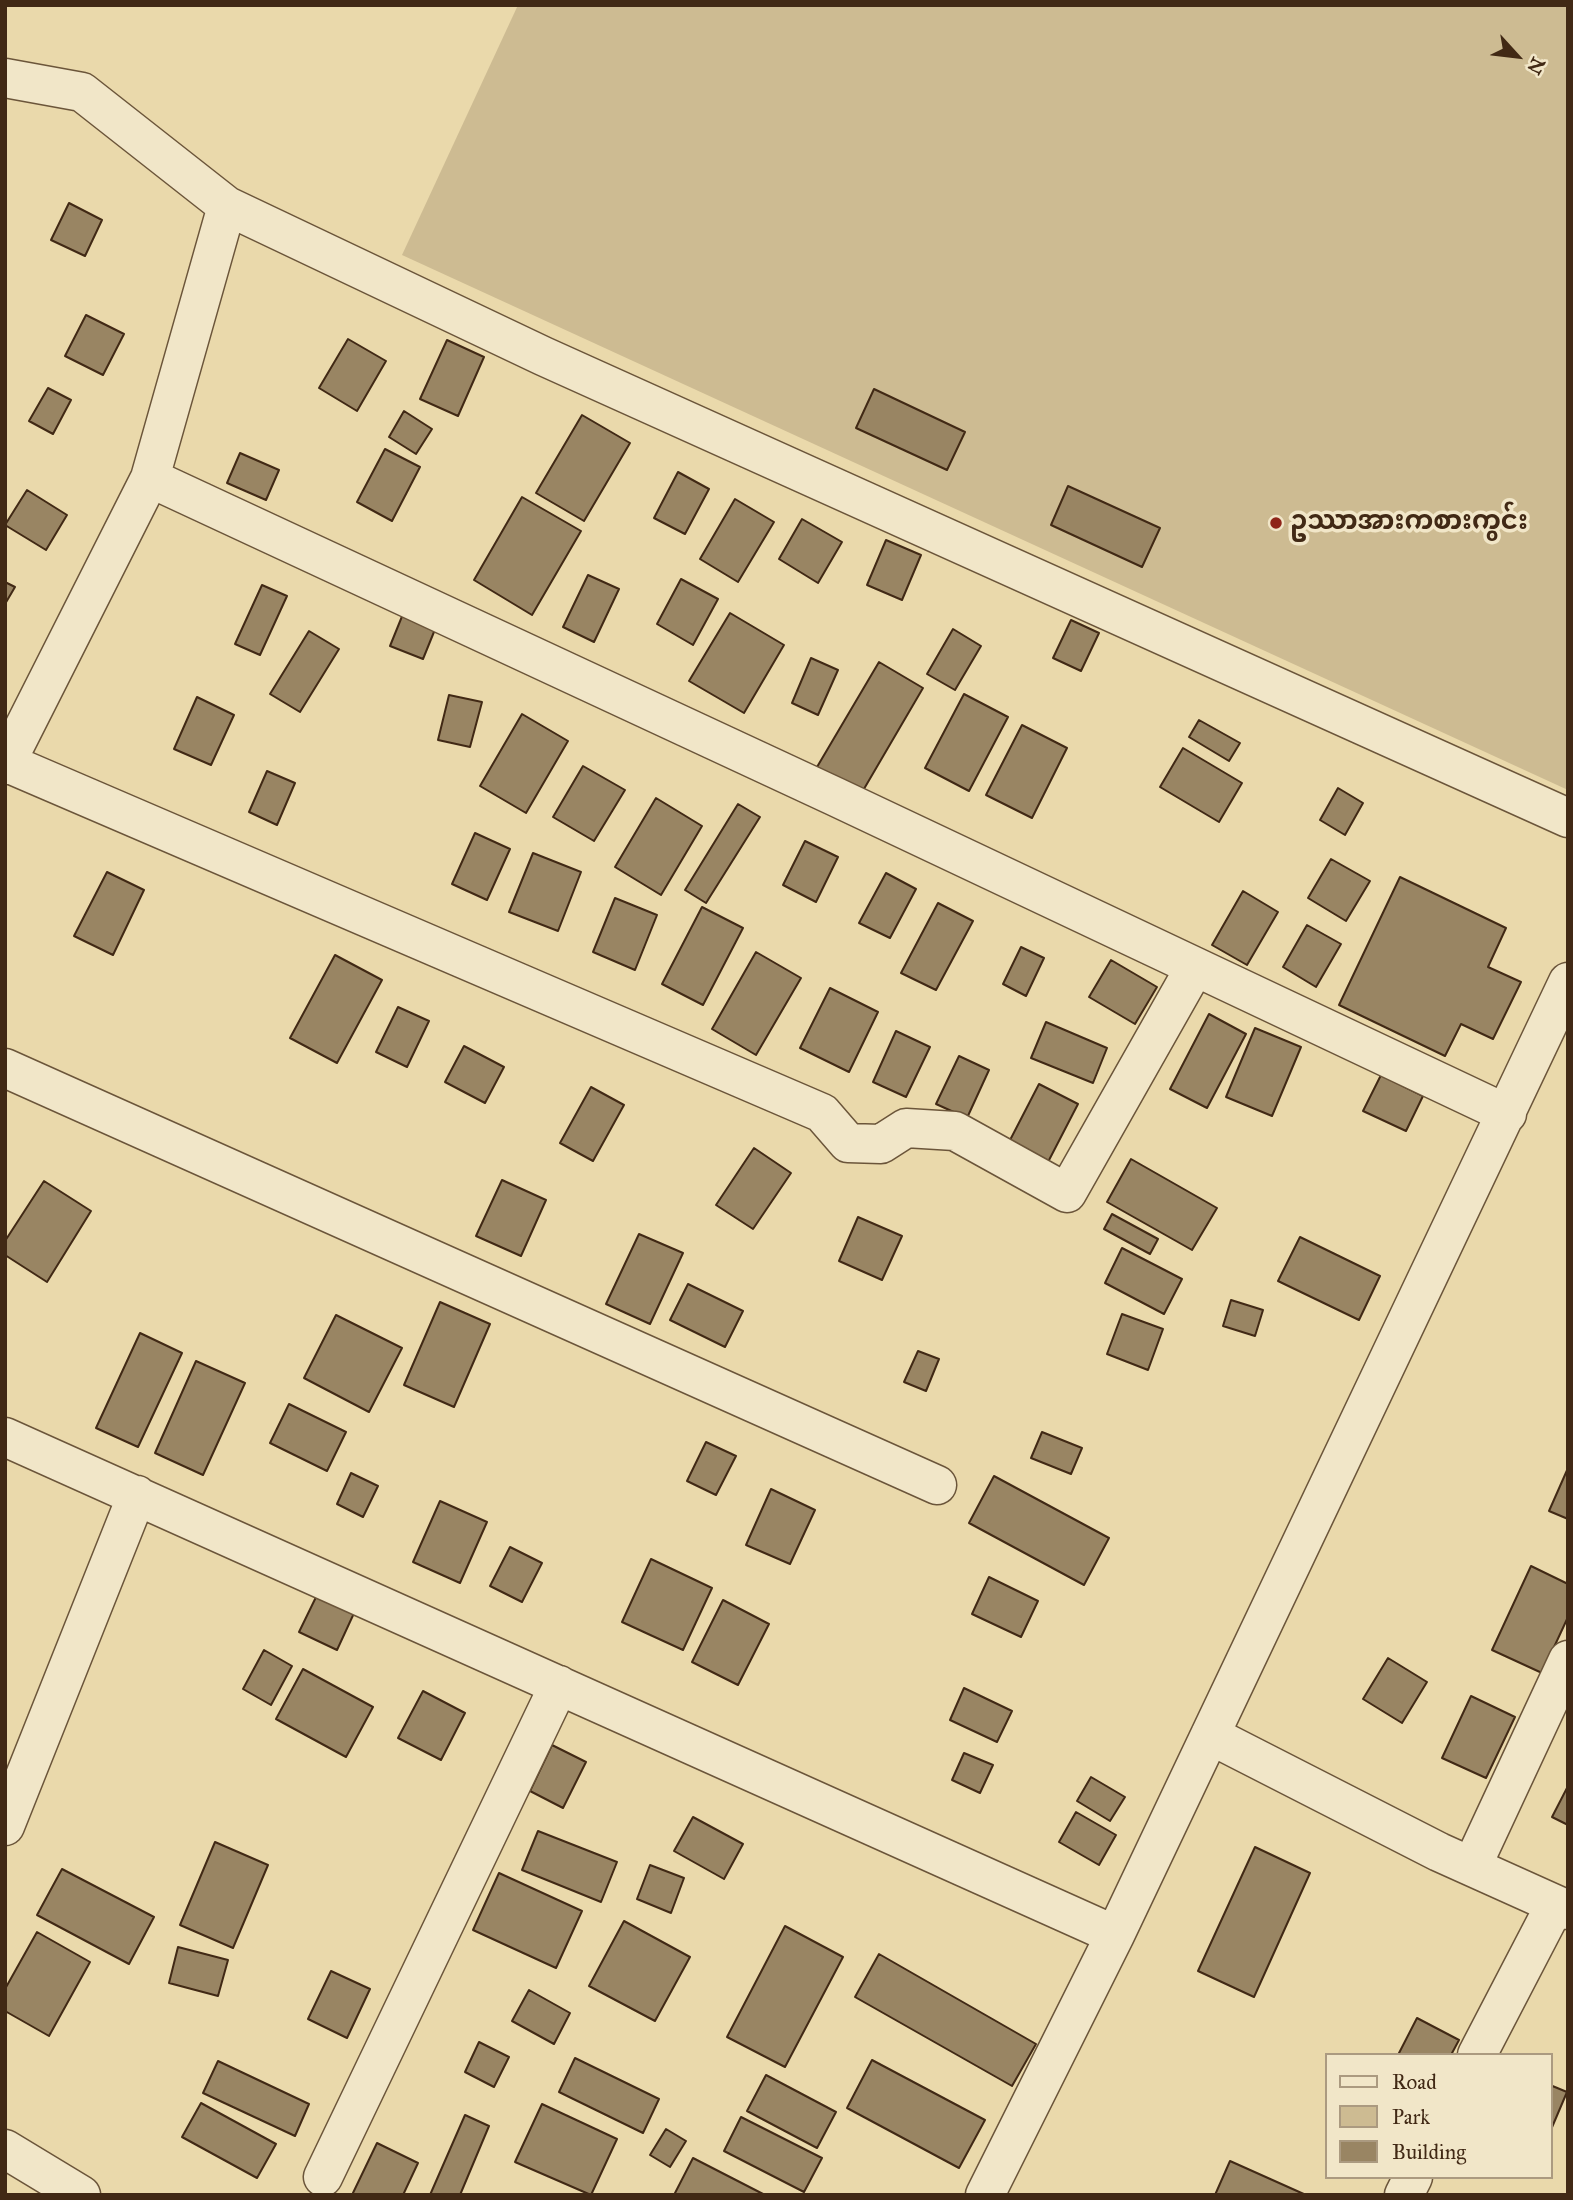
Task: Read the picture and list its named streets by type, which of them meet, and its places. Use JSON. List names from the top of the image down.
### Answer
{
  "places": ["ဥဿာ‌အားကစားကွင်း"],
  "legend": ["Road", "Park", "Building"],
  "north": "bottom right"
}
